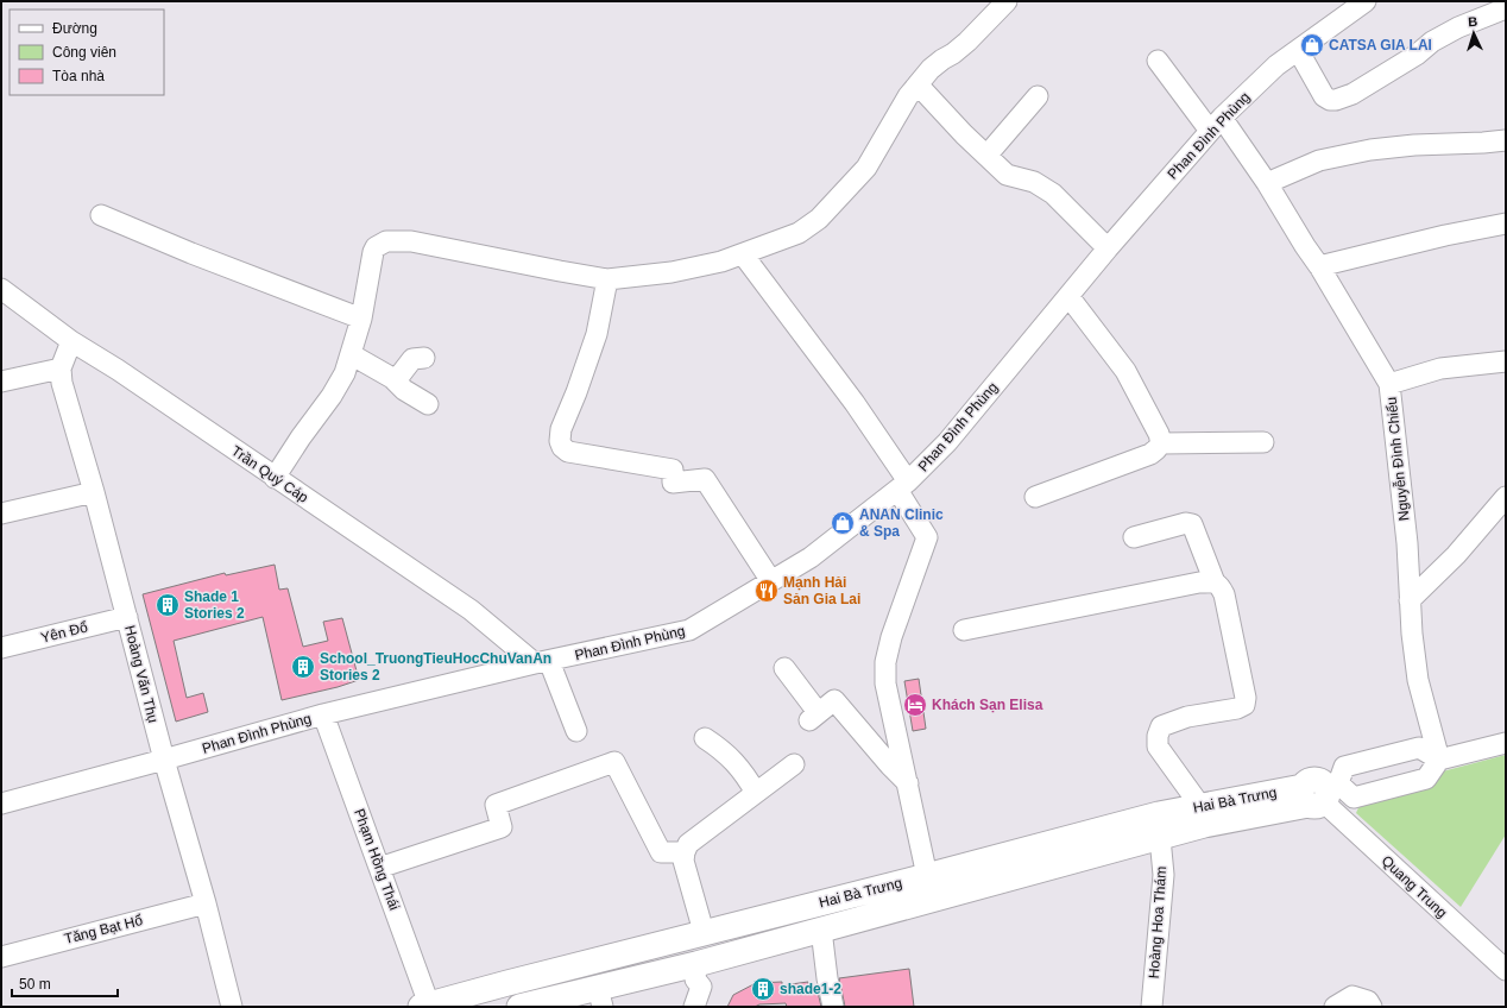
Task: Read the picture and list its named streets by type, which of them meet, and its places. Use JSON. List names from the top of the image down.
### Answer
{
  "streets": {
    "main road": ["Hai Bà Trưng"],
    "street": [
      "Phan Đình Phùng",
      "Nguyễn Đình Chiểu",
      "Trần Quý Cáp",
      "Yên Đổ",
      "Hoàng Văn Thụ",
      "Phạm Hồng Thái",
      "Quang Trung",
      "Hoàng Hoa Thám",
      "Tăng Bạt Hổ"
    ]
  },
  "crossings": [
    ["Phan Đình Phùng", "Nguyễn Đình Chiểu"],
    ["Phan Đình Phùng", "Trần Quý Cáp"],
    ["Phan Đình Phùng", "Hoàng Văn Thụ"],
    ["Phan Đình Phùng", "Phạm Hồng Thái"],
    ["Yên Đổ", "Hoàng Văn Thụ"],
    ["Hoàng Văn Thụ", "Tăng Bạt Hổ"],
    ["Hai Bà Trưng", "Phạm Hồng Thái"],
    ["Hai Bà Trưng", "Quang Trung"],
    ["Hai Bà Trưng", "Hoàng Hoa Thám"]
  ],
  "places": {
    "shop": ["CATSA GIA LAI", "ANAN Clinic & Spa"],
    "restaurant": ["Mạnh Hải Sản Gia Lai"],
    "building": ["Shade 1 Stories 2", "School_TruongTieuHocChuVanAn Stories 2", "shade1-2"],
    "hotel": ["Khách Sạn Elisa"]
  },
  "legend": ["Đường", "Công viên", "Tòa nhà"],
  "scale_bar": "50 m",
  "north": "top"
}
